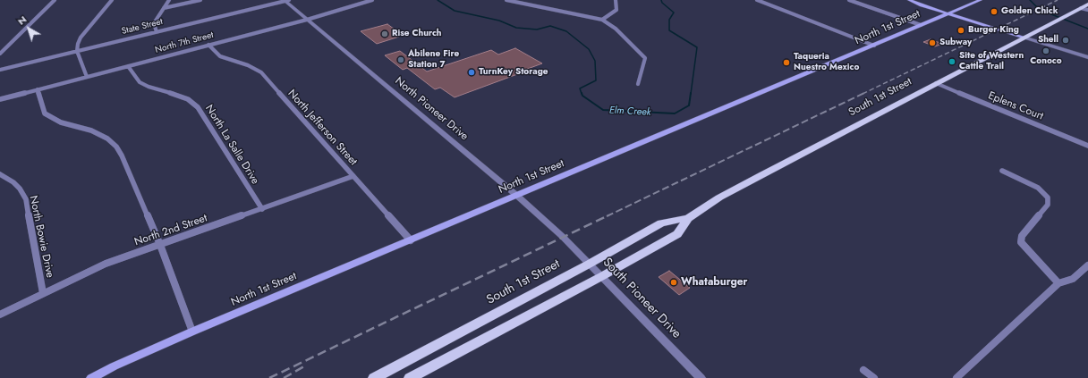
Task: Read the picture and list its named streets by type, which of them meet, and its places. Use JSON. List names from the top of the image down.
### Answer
{
  "streets": {
    "main road": ["North 1st Street", "South 1st Street"],
    "street": [
      "State Street",
      "North 7th Street",
      "Eplens Court",
      "North Pioneer Drive",
      "North Jefferson Street",
      "North La Salle Drive",
      "North 2nd Street",
      "North Bowie Drive",
      "South Pioneer Drive"
    ]
  },
  "crossings": [
    ["State Street", "North Pioneer Drive"],
    ["North 1st Street", "North Pioneer Drive"],
    ["North 1st Street", "North Jefferson Street"],
    ["North 7th Street", "North Pioneer Drive"],
    ["North 7th Street", "North Jefferson Street"],
    ["North 7th Street", "North La Salle Drive"],
    ["South 1st Street", "Eplens Court"],
    ["South 1st Street", "South Pioneer Drive"],
    ["North Pioneer Drive", "South Pioneer Drive"],
    ["North Jefferson Street", "North 2nd Street"],
    ["North La Salle Drive", "North 2nd Street"],
    ["North 2nd Street", "North Bowie Drive"]
  ],
  "water": ["Elm Creek"],
  "places": [
    "Golden Chick",
    "Burger King",
    "Rise Church",
    "Shell",
    "Subway",
    "Conoco",
    "Abilene Fire Station 7",
    "Site of Western Cattle Trail",
    "Taqueria Nuestro Mexico",
    "TurnKey Storage",
    "Whataburger"
  ],
  "north": "top left"
}
